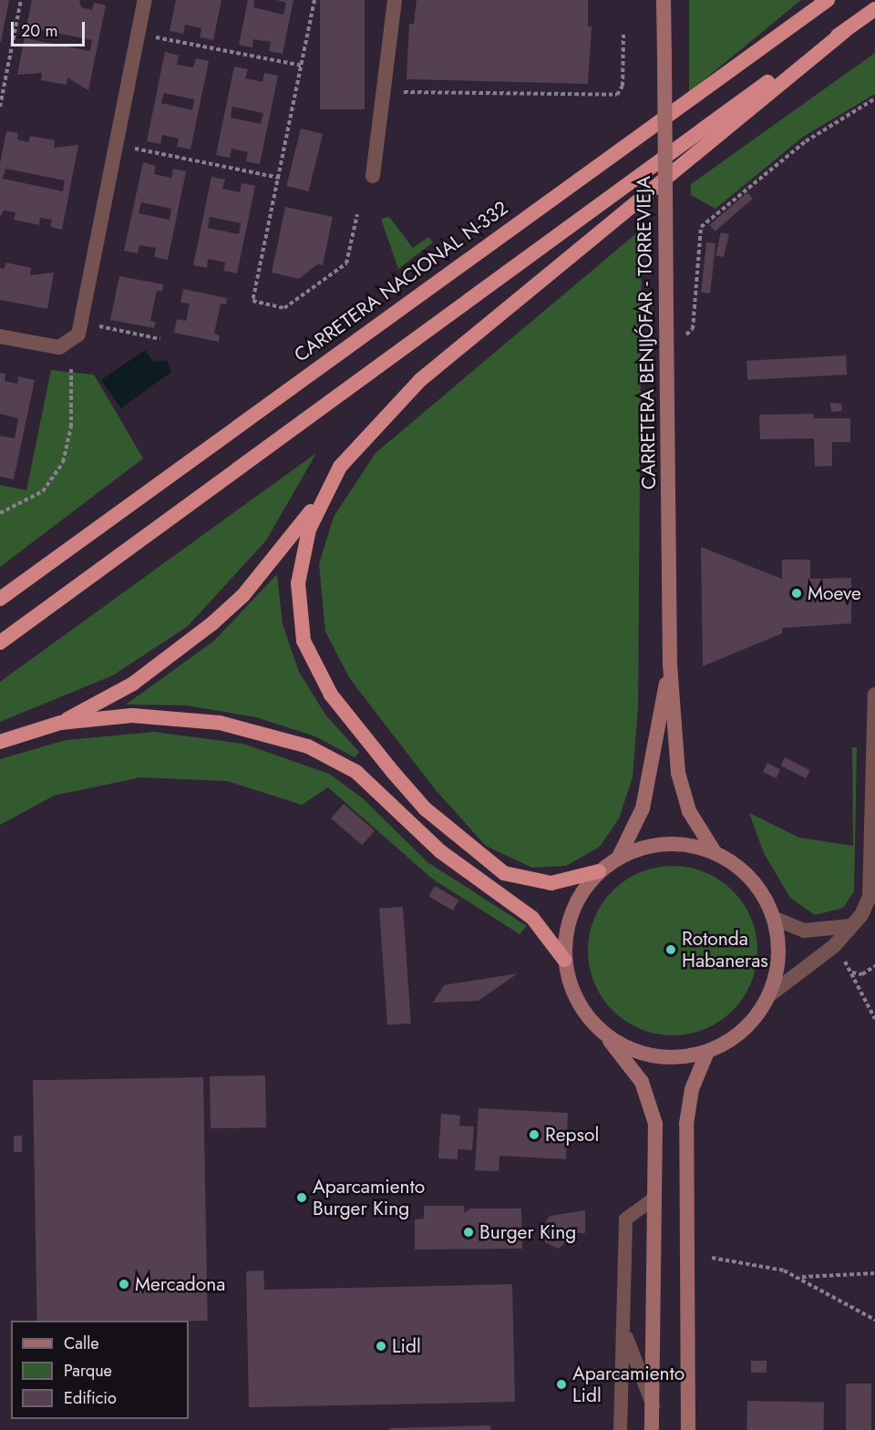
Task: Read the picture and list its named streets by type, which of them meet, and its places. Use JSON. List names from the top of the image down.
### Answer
{
  "streets": {
    "highway": ["CARRETERA NACIONAL N-332"],
    "main road": ["CARRETERA BENIJÓFAR - TORREVIEJA"]
  },
  "places": [
    "Moeve",
    "Rotonda Habaneras",
    "Repsol",
    "Aparcamiento Burger King",
    "Burger King",
    "Mercadona",
    "Lidl",
    "Aparcamiento Lidl"
  ],
  "legend": ["Calle", "Parque", "Edificio"],
  "scale_bar": "20 m"
}
